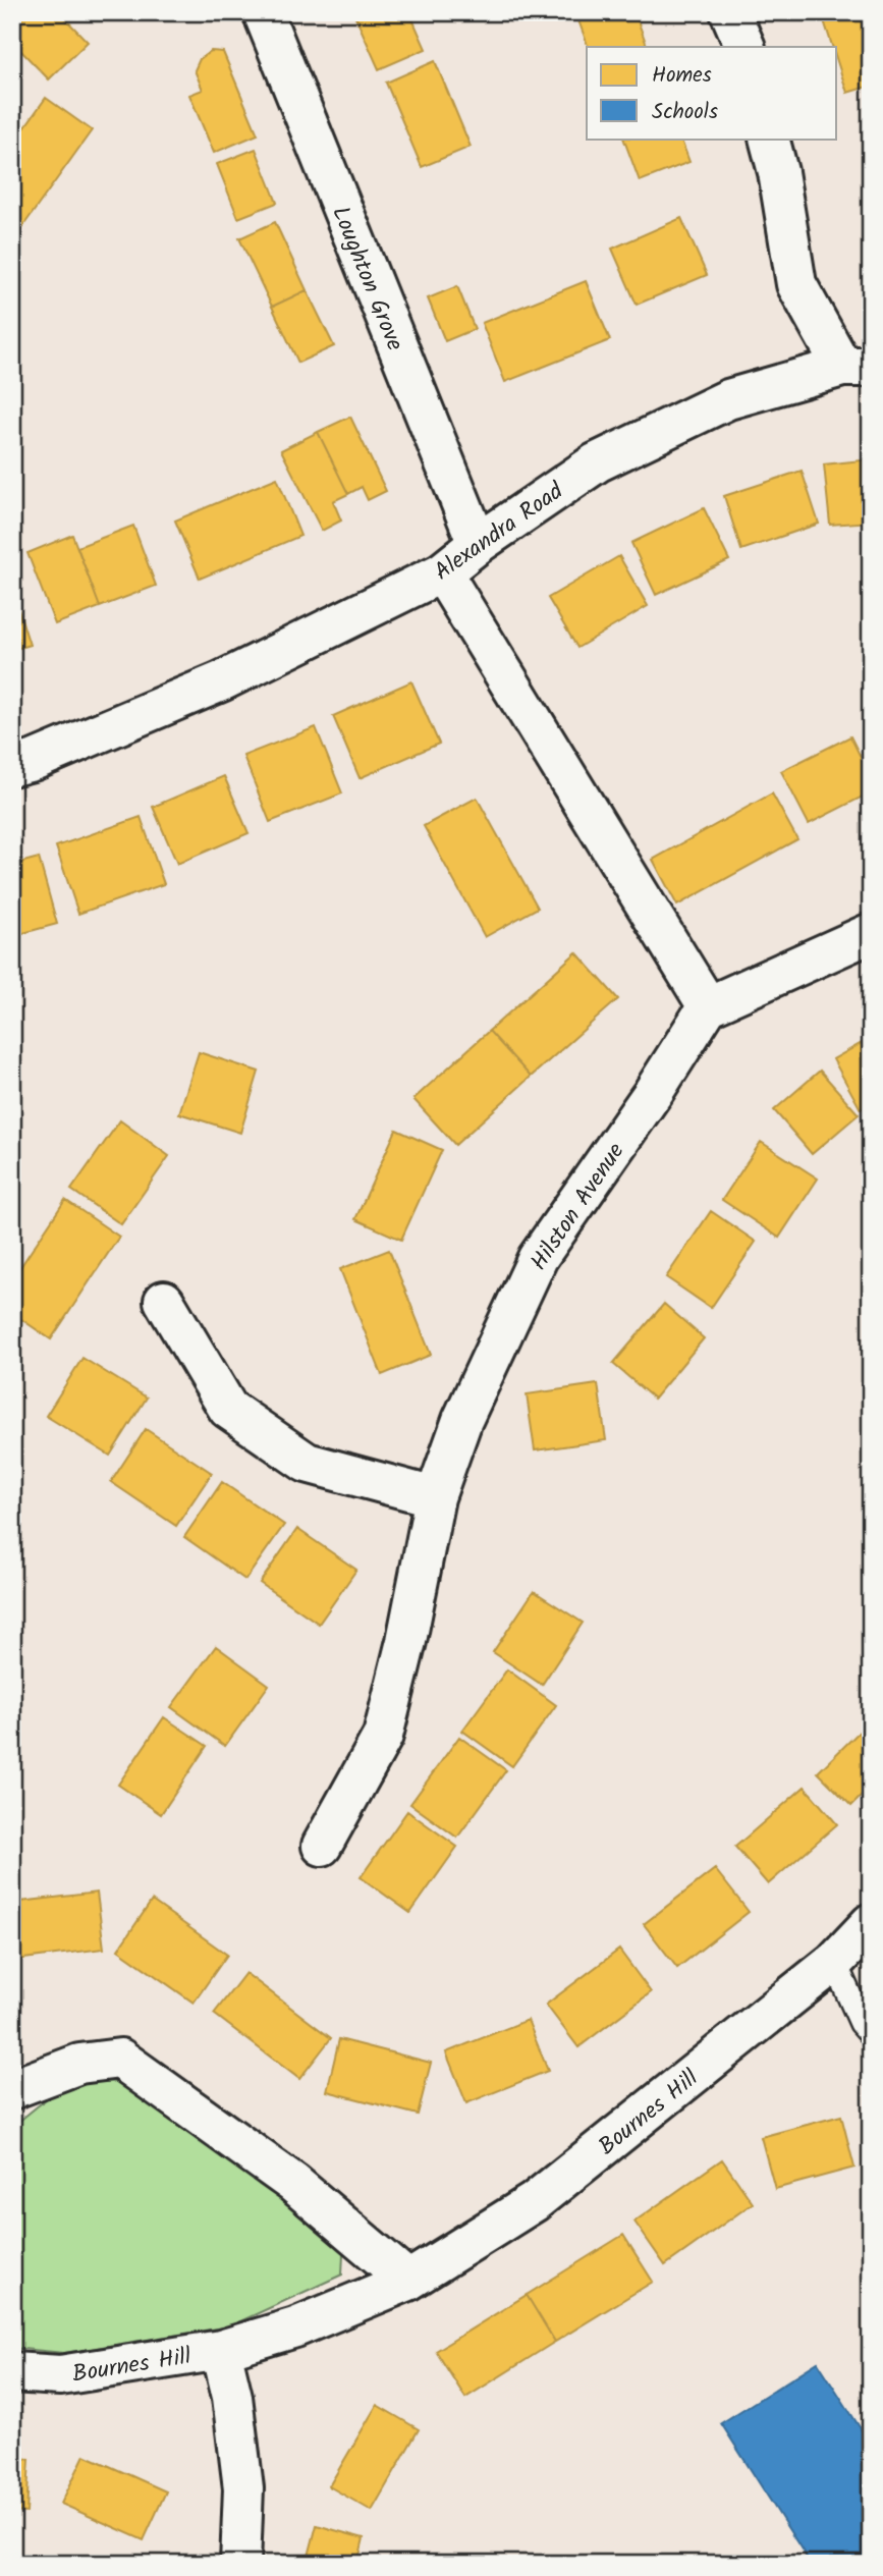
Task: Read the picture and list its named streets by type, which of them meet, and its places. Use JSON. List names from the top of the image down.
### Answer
{
  "streets": {
    "street": [
      "Loughton Grove",
      "Alexandra Road",
      "Hilston Avenue",
      "Bournes Hill"
    ]
  },
  "crossings": [
    ["Loughton Grove", "Alexandra Road"]
  ],
  "legend": ["Homes", "Schools"]
}
